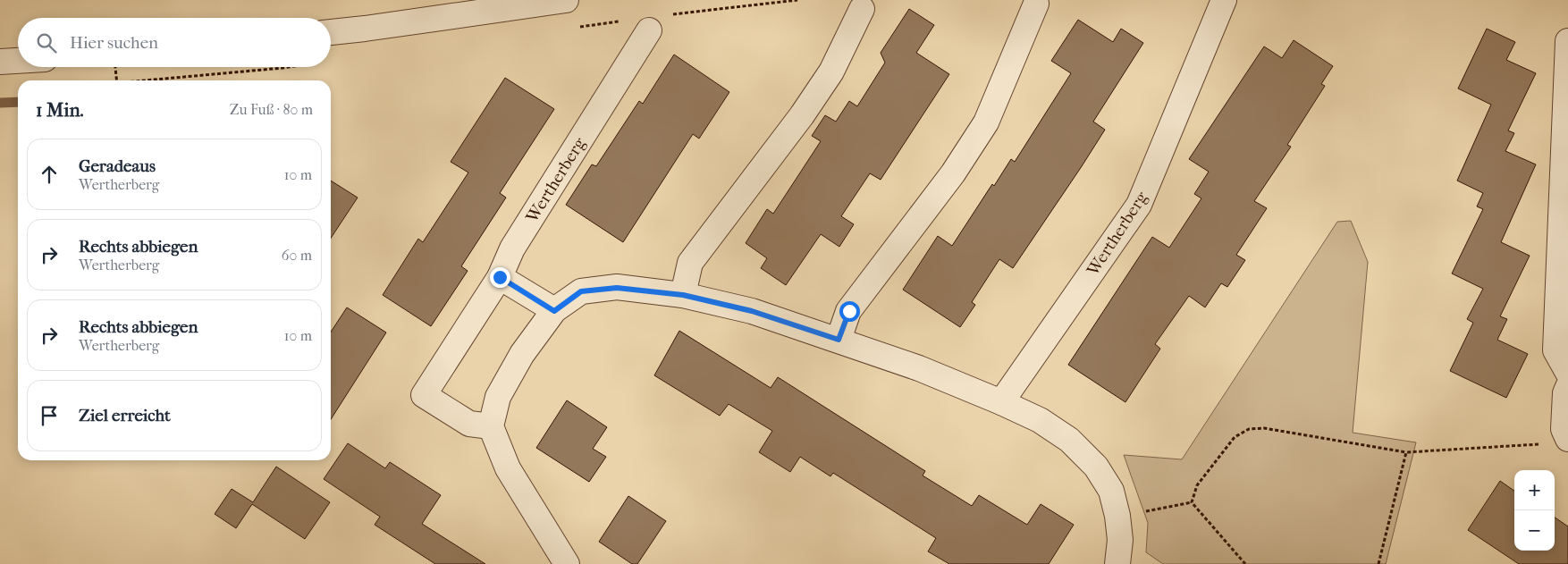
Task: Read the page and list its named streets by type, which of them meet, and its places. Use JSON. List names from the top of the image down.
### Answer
{
  "streets": {
    "street": ["Wertherberg"]
  },
  "page": {
    "search": "Hier suchen",
    "heading": ["1 Min.", "Zu Fuß · 80 m"],
    "list": [
      ["Geradeaus", "Wertherberg", "10 m"],
      ["Rechts abbiegen", "Wertherberg", "60 m"],
      ["Rechts abbiegen", "Wertherberg", "10 m"],
      "Ziel erreicht"
    ],
    "map_buttons": ["+", "−"]
  }
}
